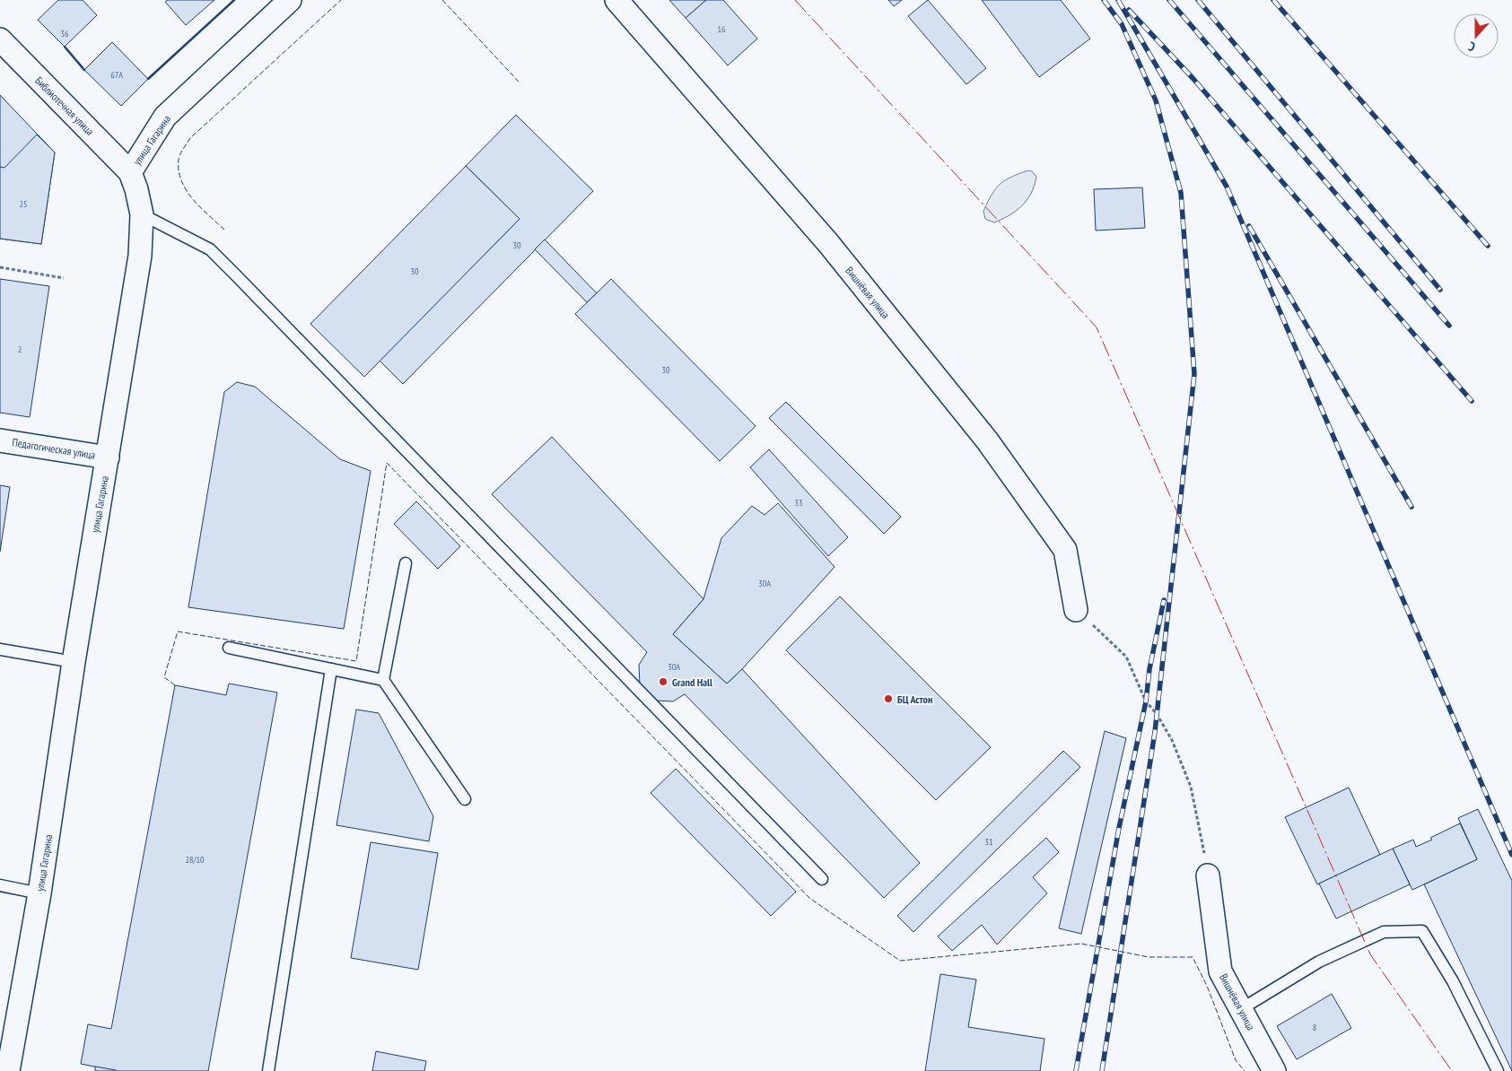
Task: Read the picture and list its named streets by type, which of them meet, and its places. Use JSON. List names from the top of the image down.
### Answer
{
  "streets": {
    "street": [
      "Библиотечная улица",
      "улица Гагарина",
      "Вишнёвая улица",
      "Педагогическая улица"
    ]
  },
  "crossings": [
    ["Библиотечная улица", "улица Гагарина"],
    ["улица Гагарина", "Педагогическая улица"]
  ],
  "places": ["Grand Hall", "БЦ Астон"],
  "house_numbers": [
    "16",
    "36",
    "67А",
    "25",
    "30",
    "30",
    "2",
    "30",
    "33",
    "30А",
    "30А",
    "31",
    "28/10",
    "8"
  ],
  "north": "bottom"
}
